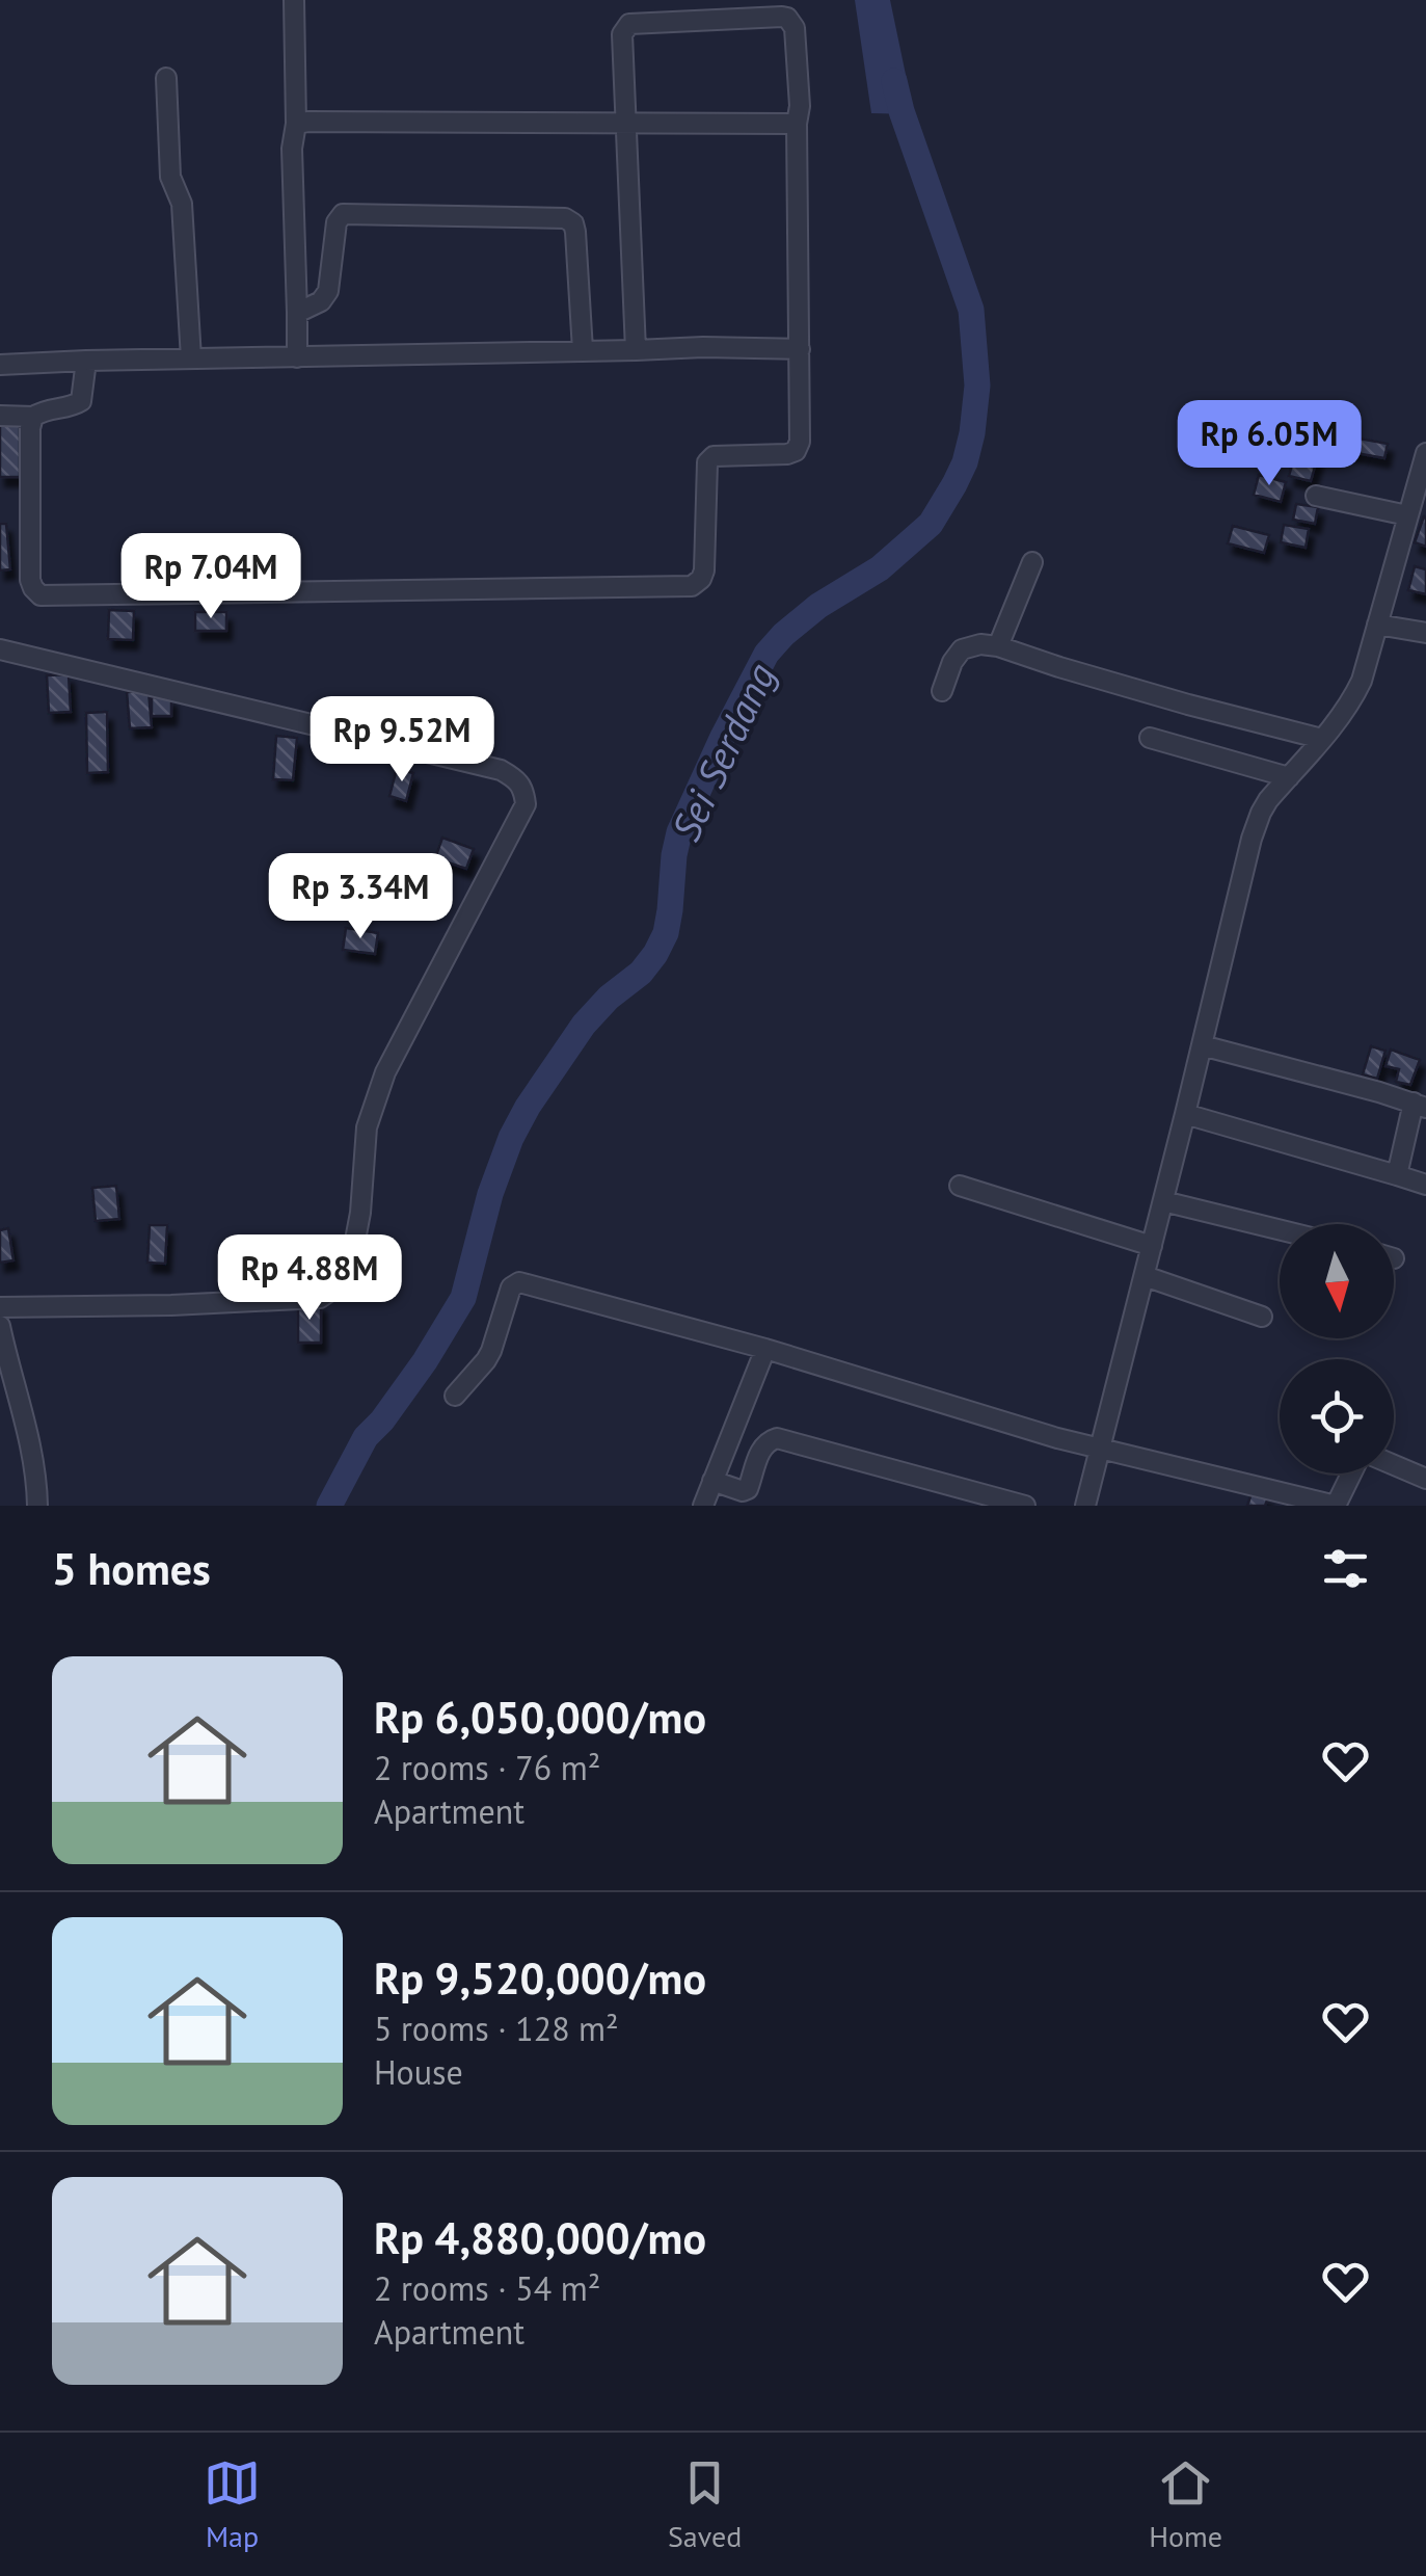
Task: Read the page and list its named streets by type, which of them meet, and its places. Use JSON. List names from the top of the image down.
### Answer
{
  "water": ["Sei Serdang"],
  "north": "bottom",
  "page": {
    "price": [
      "Rp 6.05M",
      "Rp 7.04M",
      "Rp 9.52M",
      "Rp 3.34M",
      "Rp 4.88M"
    ],
    "heading": "5 homes",
    "list": [
      {
        "name": "Rp 6,050,000/mo",
        "note": "2 rooms · 76 m² · Apartment"
      },
      {
        "name": "Rp 9,520,000/mo",
        "note": "5 rooms · 128 m² · House"
      },
      {
        "name": "Rp 4,880,000/mo",
        "note": "2 rooms · 54 m² · Apartment"
      }
    ],
    "tabs": ["Map", "Saved", "Home"]
  }
}
